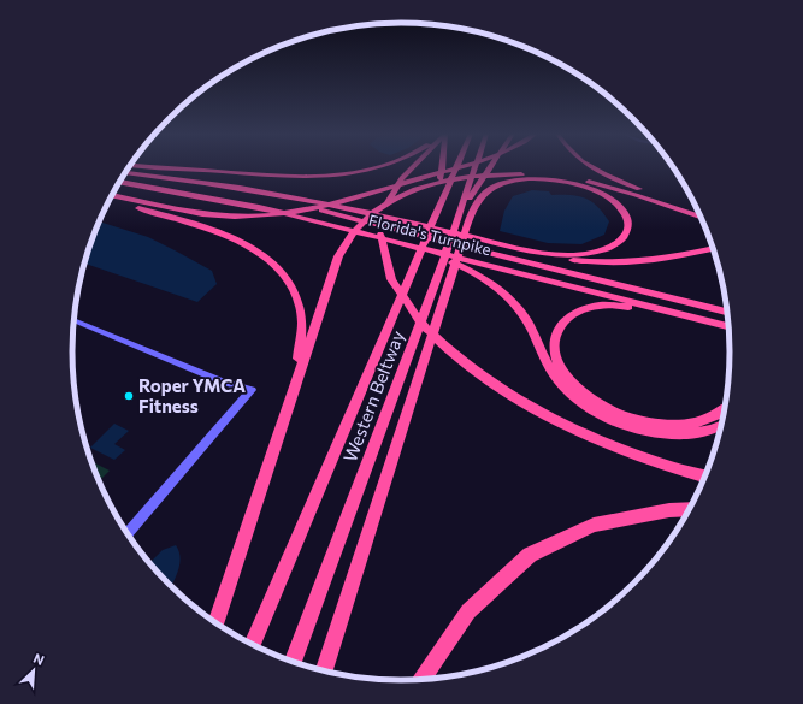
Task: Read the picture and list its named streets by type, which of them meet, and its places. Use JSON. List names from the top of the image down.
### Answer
{
  "streets": {
    "highway": ["Florida's Turnpike", "Western Beltway"]
  },
  "places": ["Roper YMCA Fitness"],
  "north": "top right"
}
